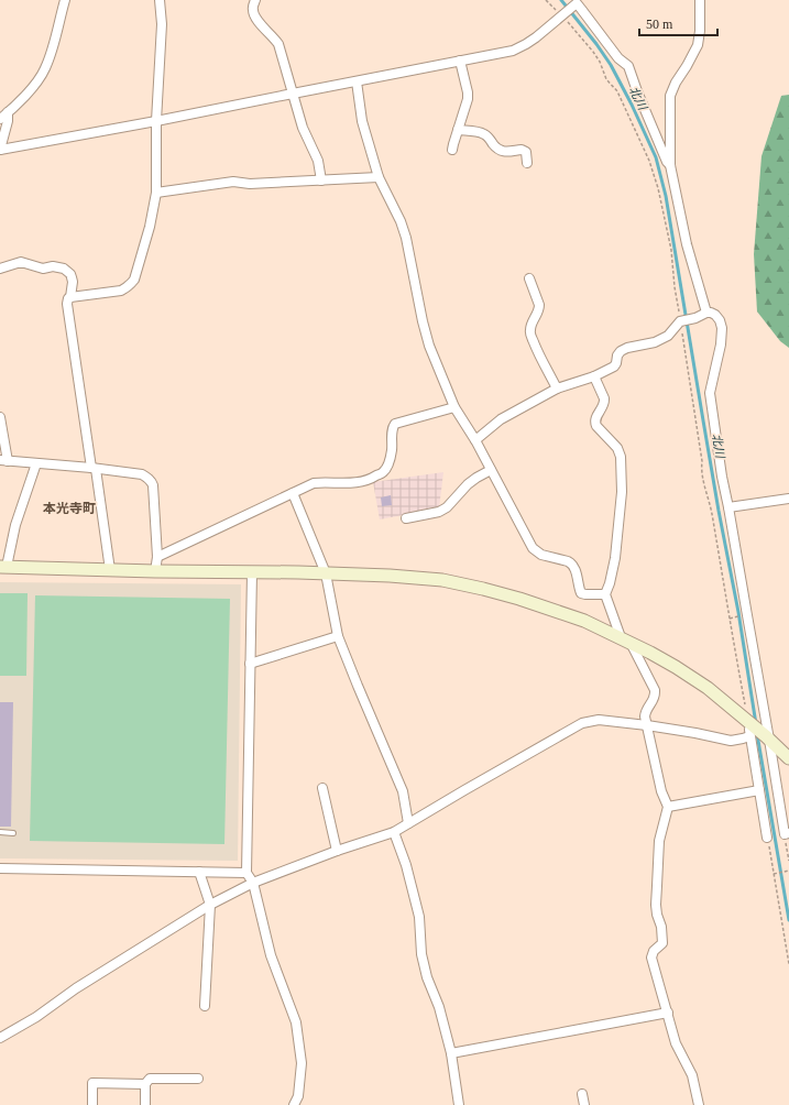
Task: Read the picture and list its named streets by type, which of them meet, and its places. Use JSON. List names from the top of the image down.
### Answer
{
  "districts": ["本光寺町"],
  "water": ["北川"],
  "scale_bar": "50 m"
}
